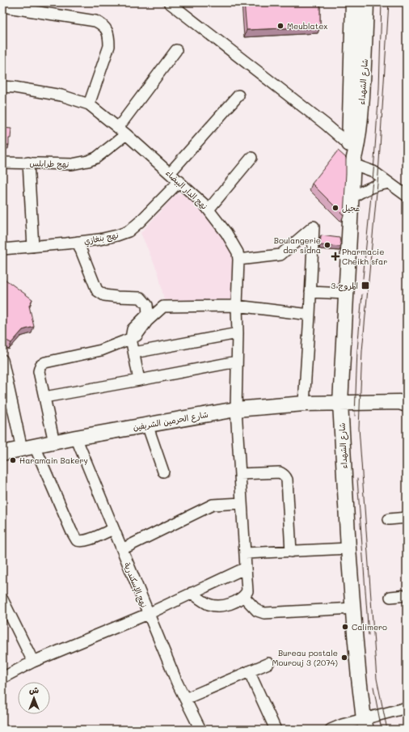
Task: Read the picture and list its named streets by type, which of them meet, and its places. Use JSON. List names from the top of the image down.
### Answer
{
  "streets": {
    "main road": ["شارع الشهداء", "شارع الحرمين الشريفين"],
    "street": [
      "نهج طرابلس",
      "نهج الدار البيضاء",
      "نهج بنغازي",
      "نهج الإسكندرية"
    ]
  },
  "crossings": [
    ["شارع الشهداء", "شارع الحرمين الشريفين"],
    ["نهج طرابلس", "نهج الدار البيضاء"],
    ["نهج الدار البيضاء", "نهج بنغازي"],
    ["نهج الدار البيضاء", "شارع الحرمين الشريفين"],
    ["شارع الحرمين الشريفين", "نهج الإسكندرية"]
  ],
  "places": {
    "other": [
      "Meublatex",
      "عجيل",
      "Boulangerie dar sidna",
      "Haramain Bakery",
      "Calimero",
      "Bureau postale Mourouj 3 (2074)"
    ],
    "health": ["Pharmacie Cheikh sfar"],
    "transit": ["المروج 3"]
  },
  "north": "top"
}
